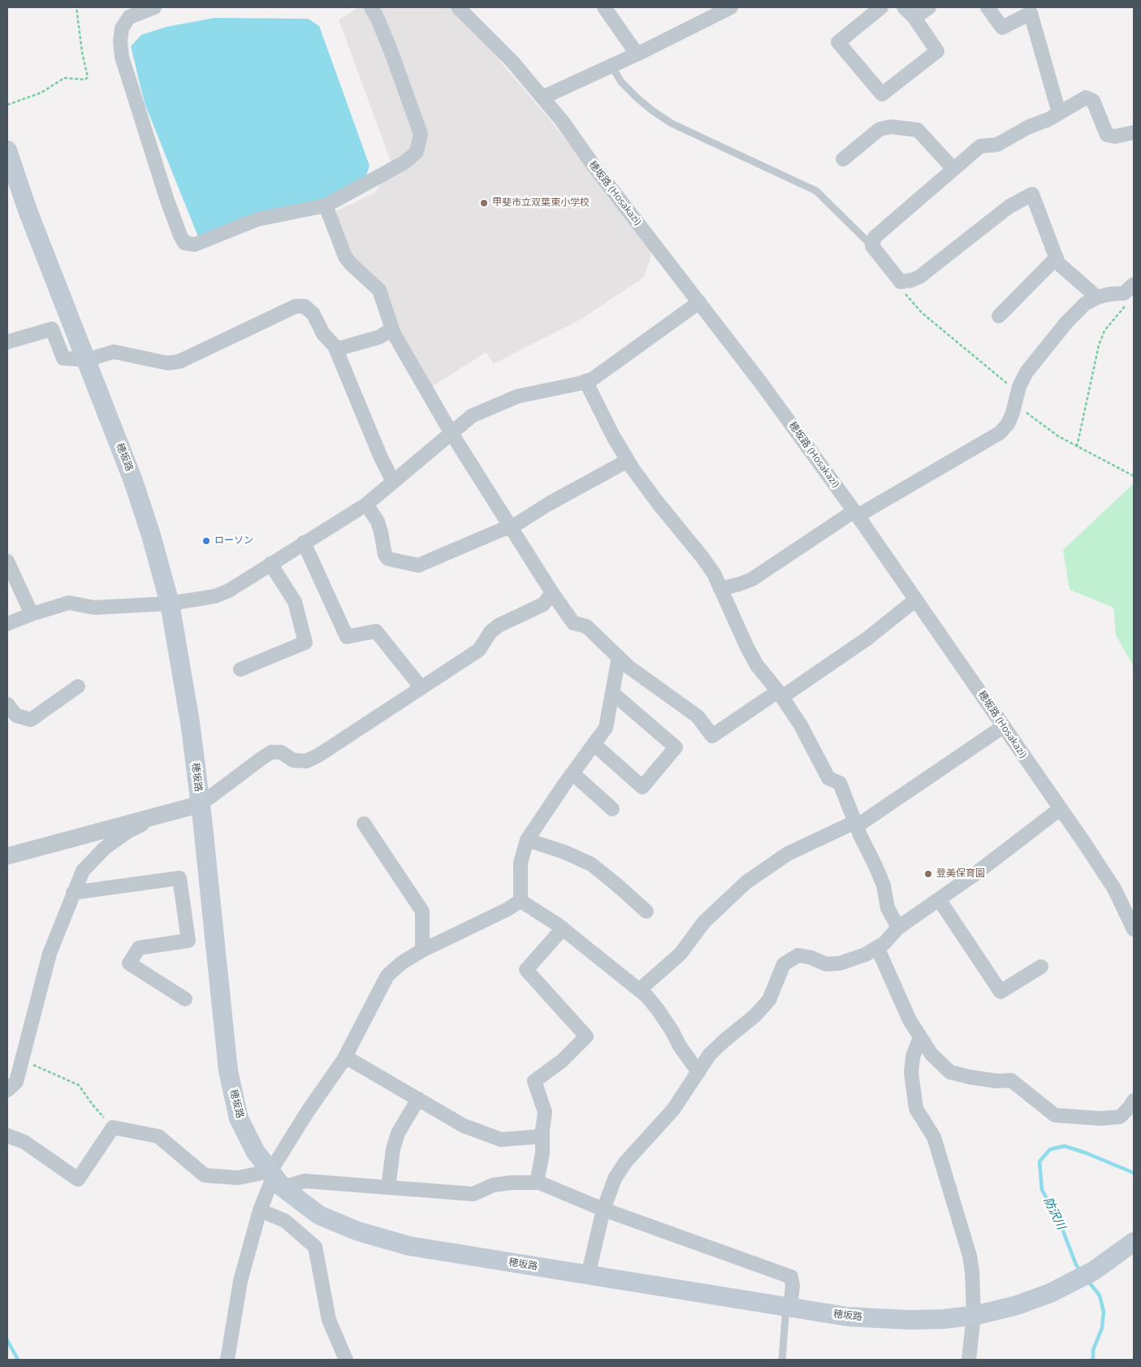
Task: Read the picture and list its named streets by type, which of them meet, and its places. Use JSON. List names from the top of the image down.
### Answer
{
  "streets": {
    "main road": ["穂坂路"],
    "street": ["穂坂路 (Hosakazi)"]
  },
  "water": ["防沢川"],
  "places": ["甲斐市立双葉東小学校", "ローソン", "登美保育園"]
}
